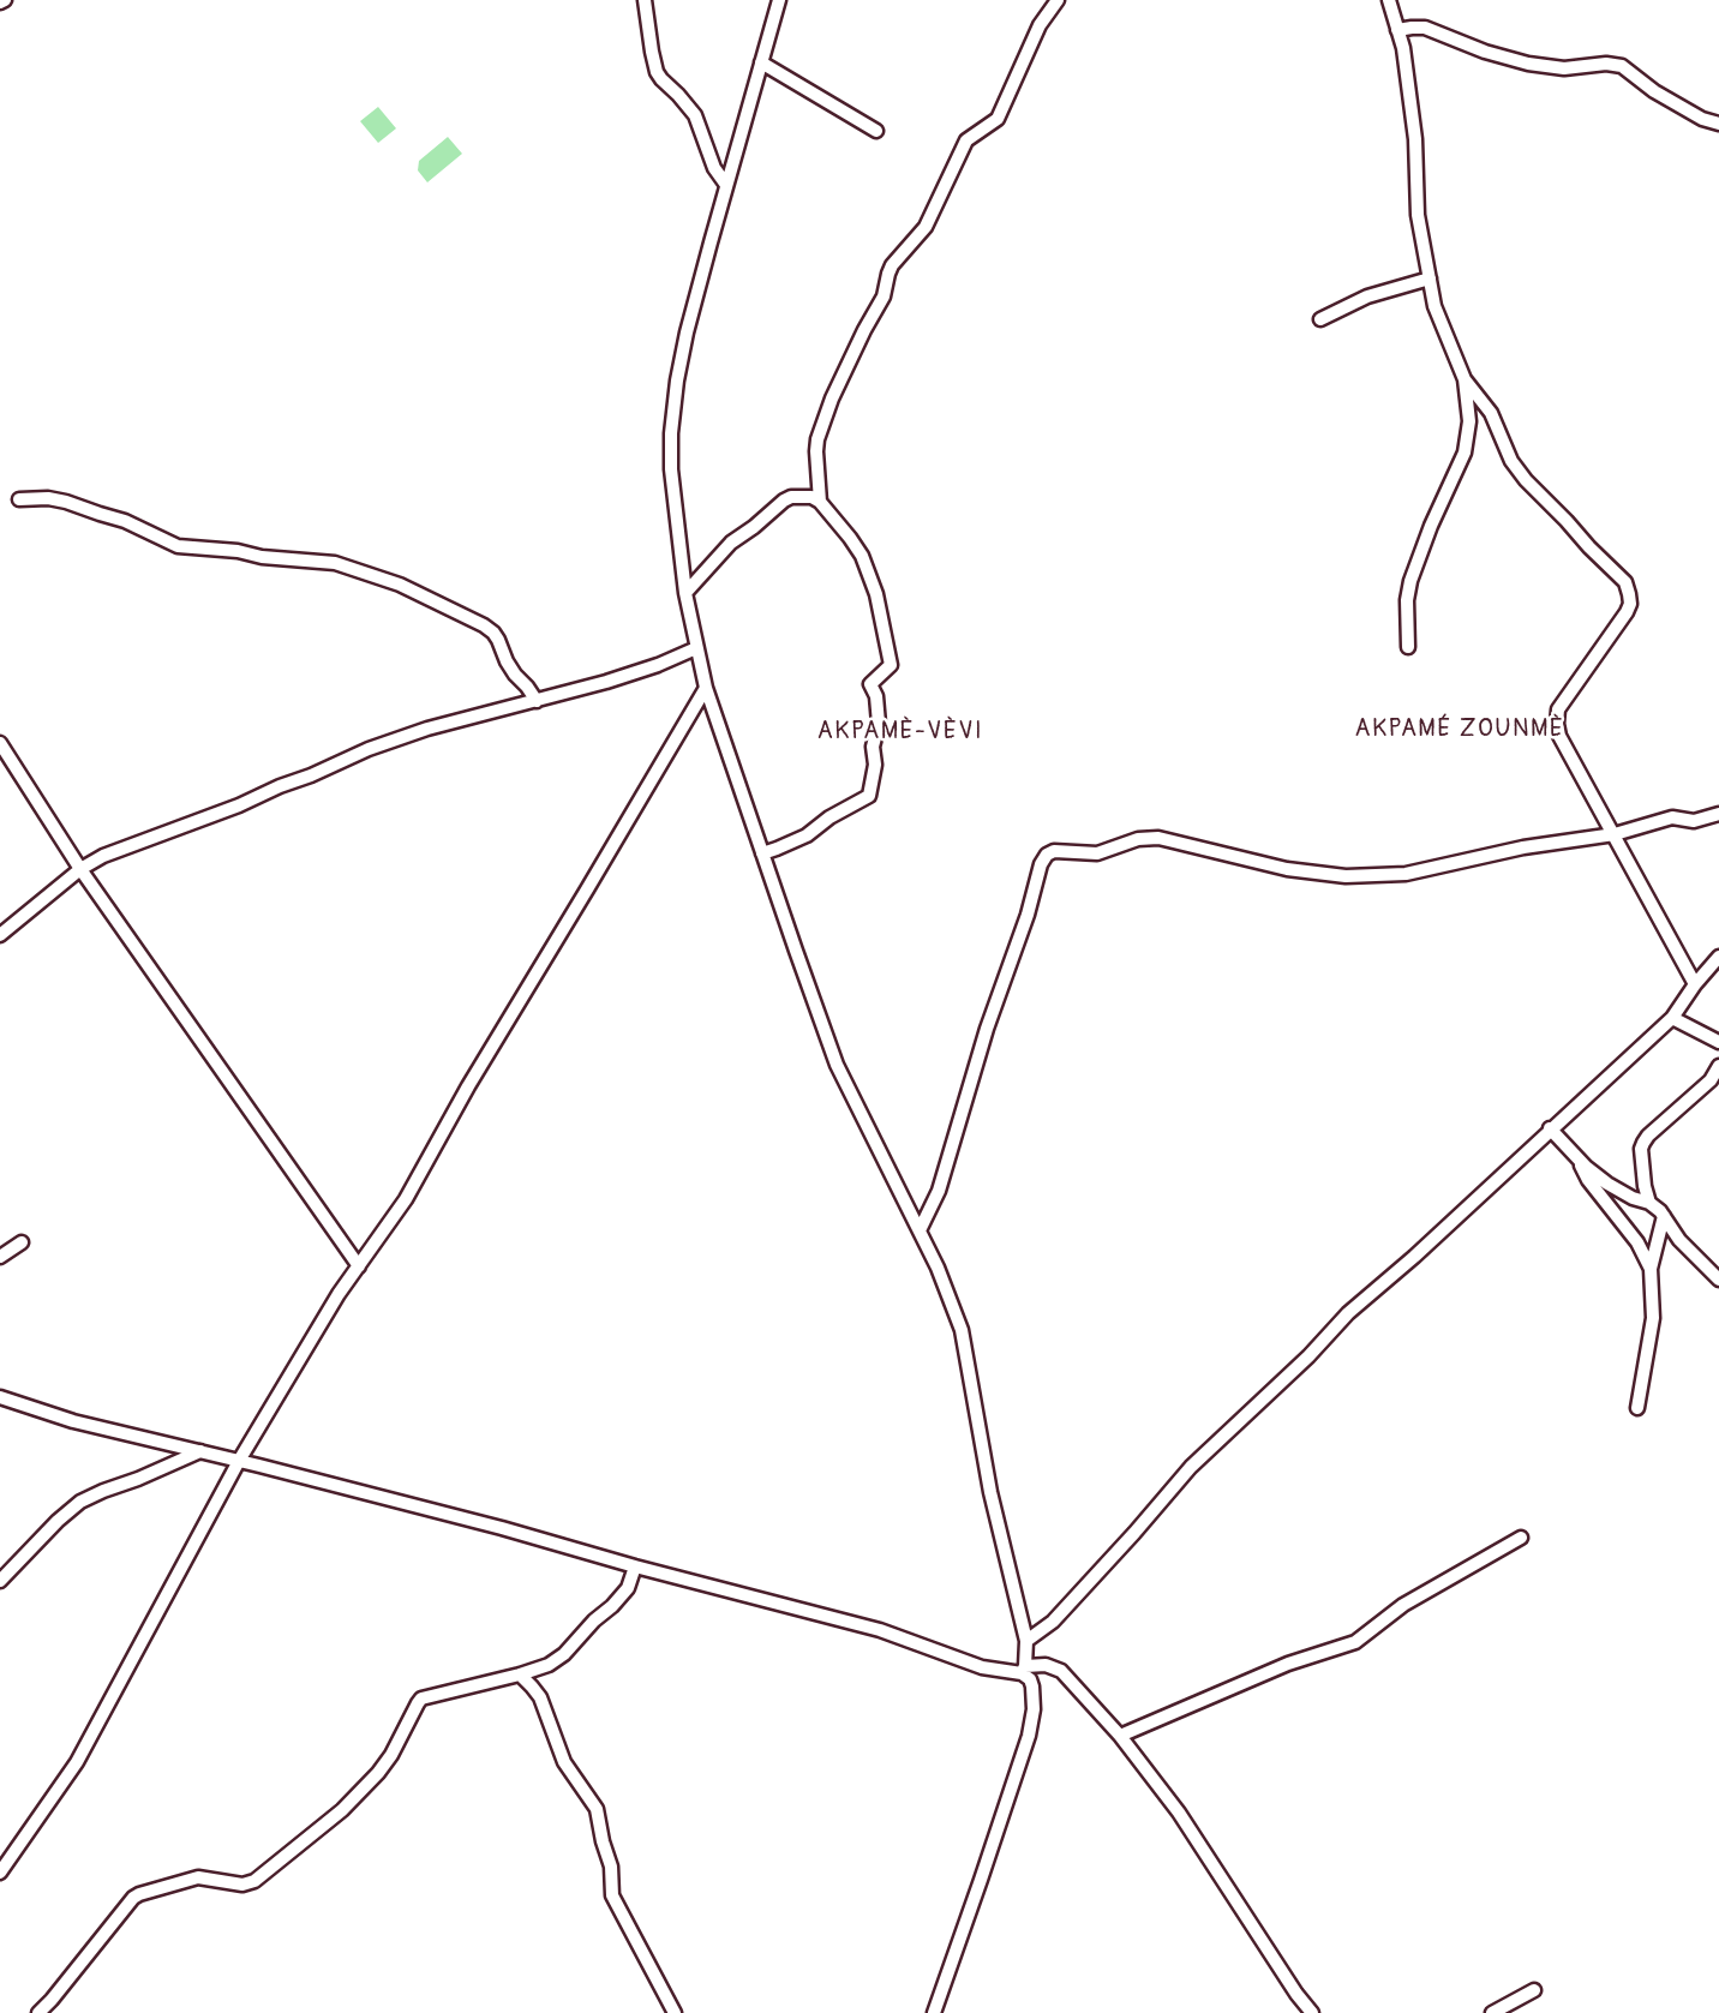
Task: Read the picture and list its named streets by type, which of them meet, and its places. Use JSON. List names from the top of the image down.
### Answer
{
  "districts": ["AKPAMÉ ZOUNMÈ", "AKPAMÈ-VÈVI"]
}
